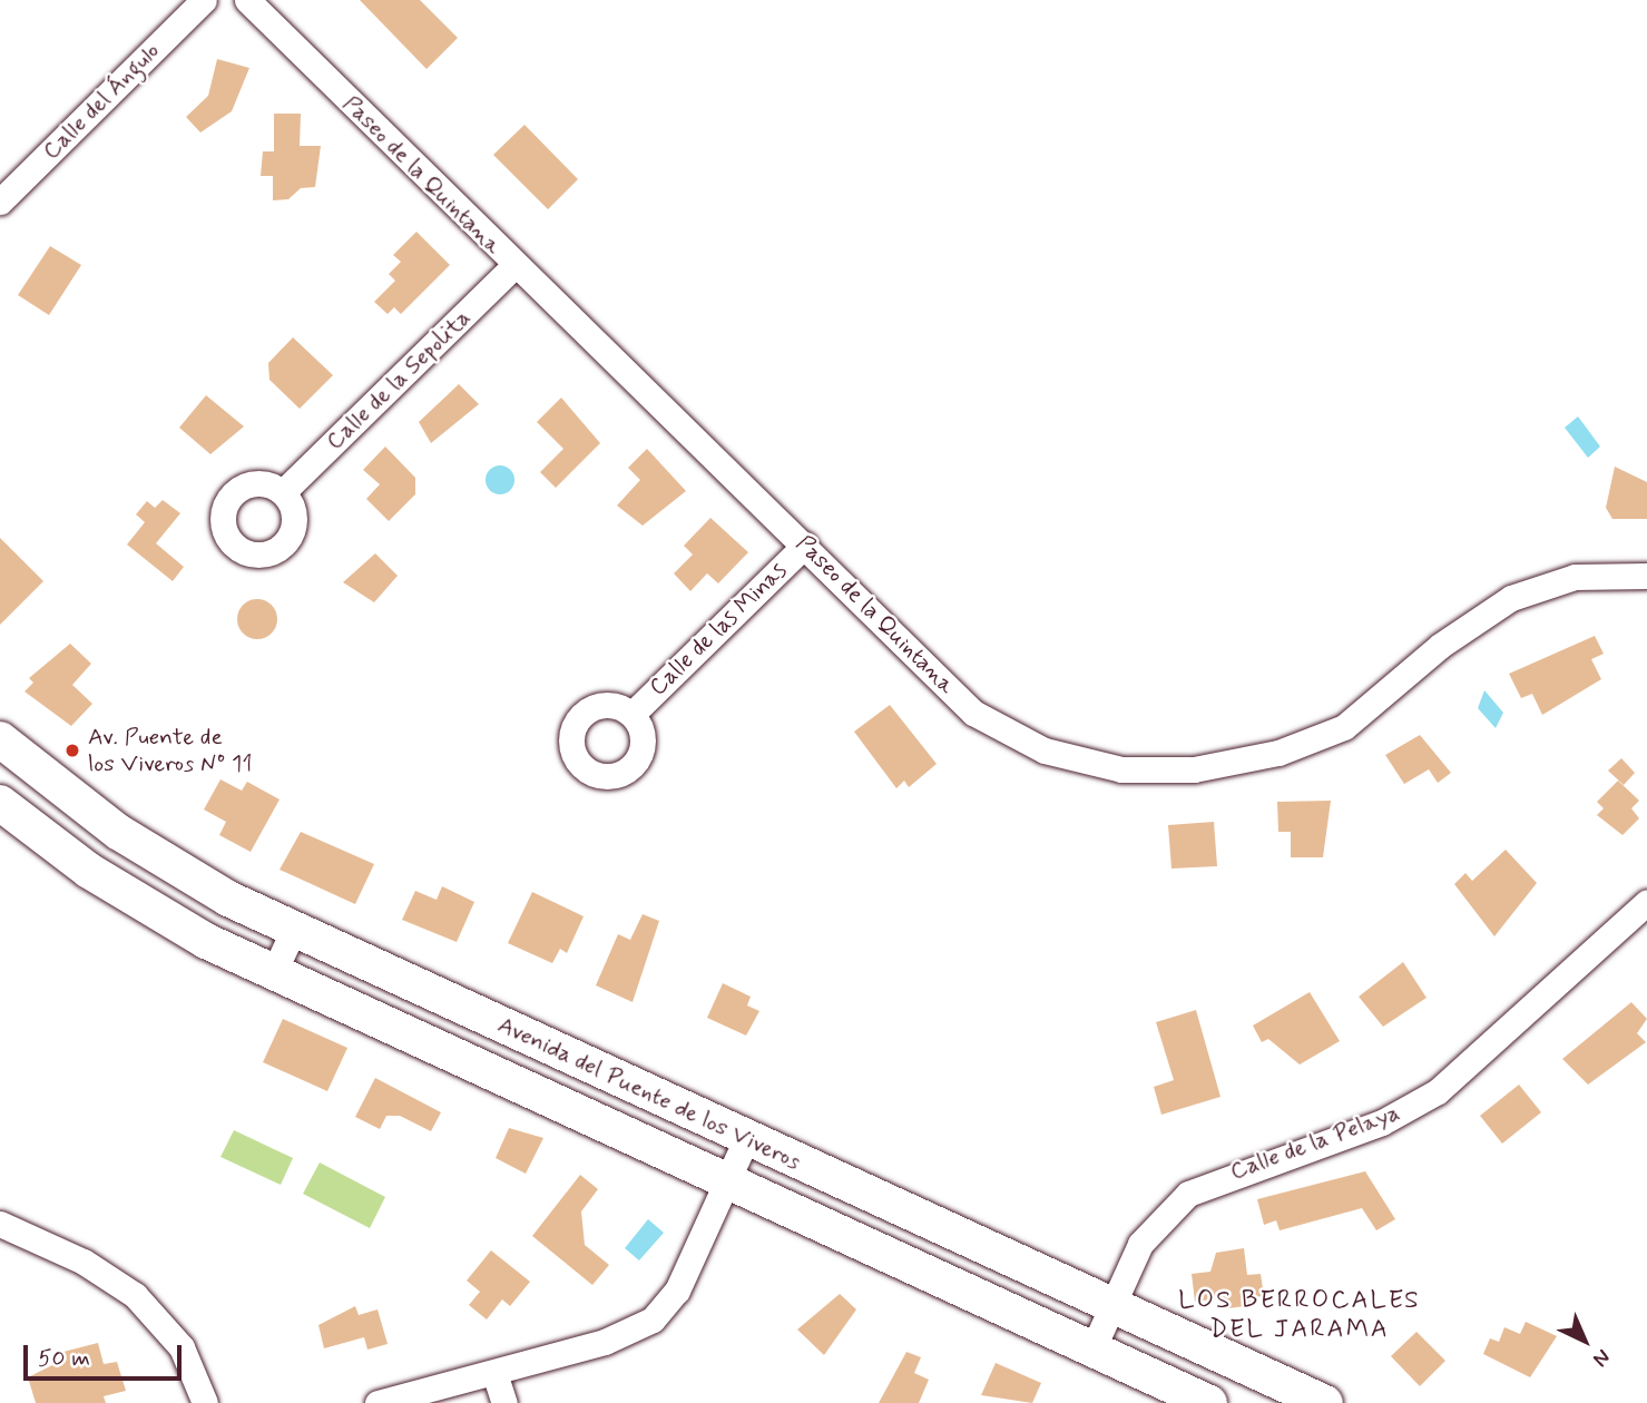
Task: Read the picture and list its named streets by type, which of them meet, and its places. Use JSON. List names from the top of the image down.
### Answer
{
  "streets": {
    "street": [
      "Calle del Ángulo",
      "Paseo de la Quintana",
      "Calle de la Sepolita",
      "Calle de las Minas",
      "Avenida del Puente de los Viveros",
      "Calle de la Pelaya"
    ]
  },
  "crossings": [
    ["Paseo de la Quintana", "Calle de la Sepolita"],
    ["Paseo de la Quintana", "Calle de las Minas"],
    ["Avenida del Puente de los Viveros", "Calle de la Pelaya"]
  ],
  "districts": ["LOS BERROCALES DEL JARAMA"],
  "places": ["Av. Puente de los Viveros Nº 11"],
  "scale_bar": "50 m",
  "north": "bottom right"
}
